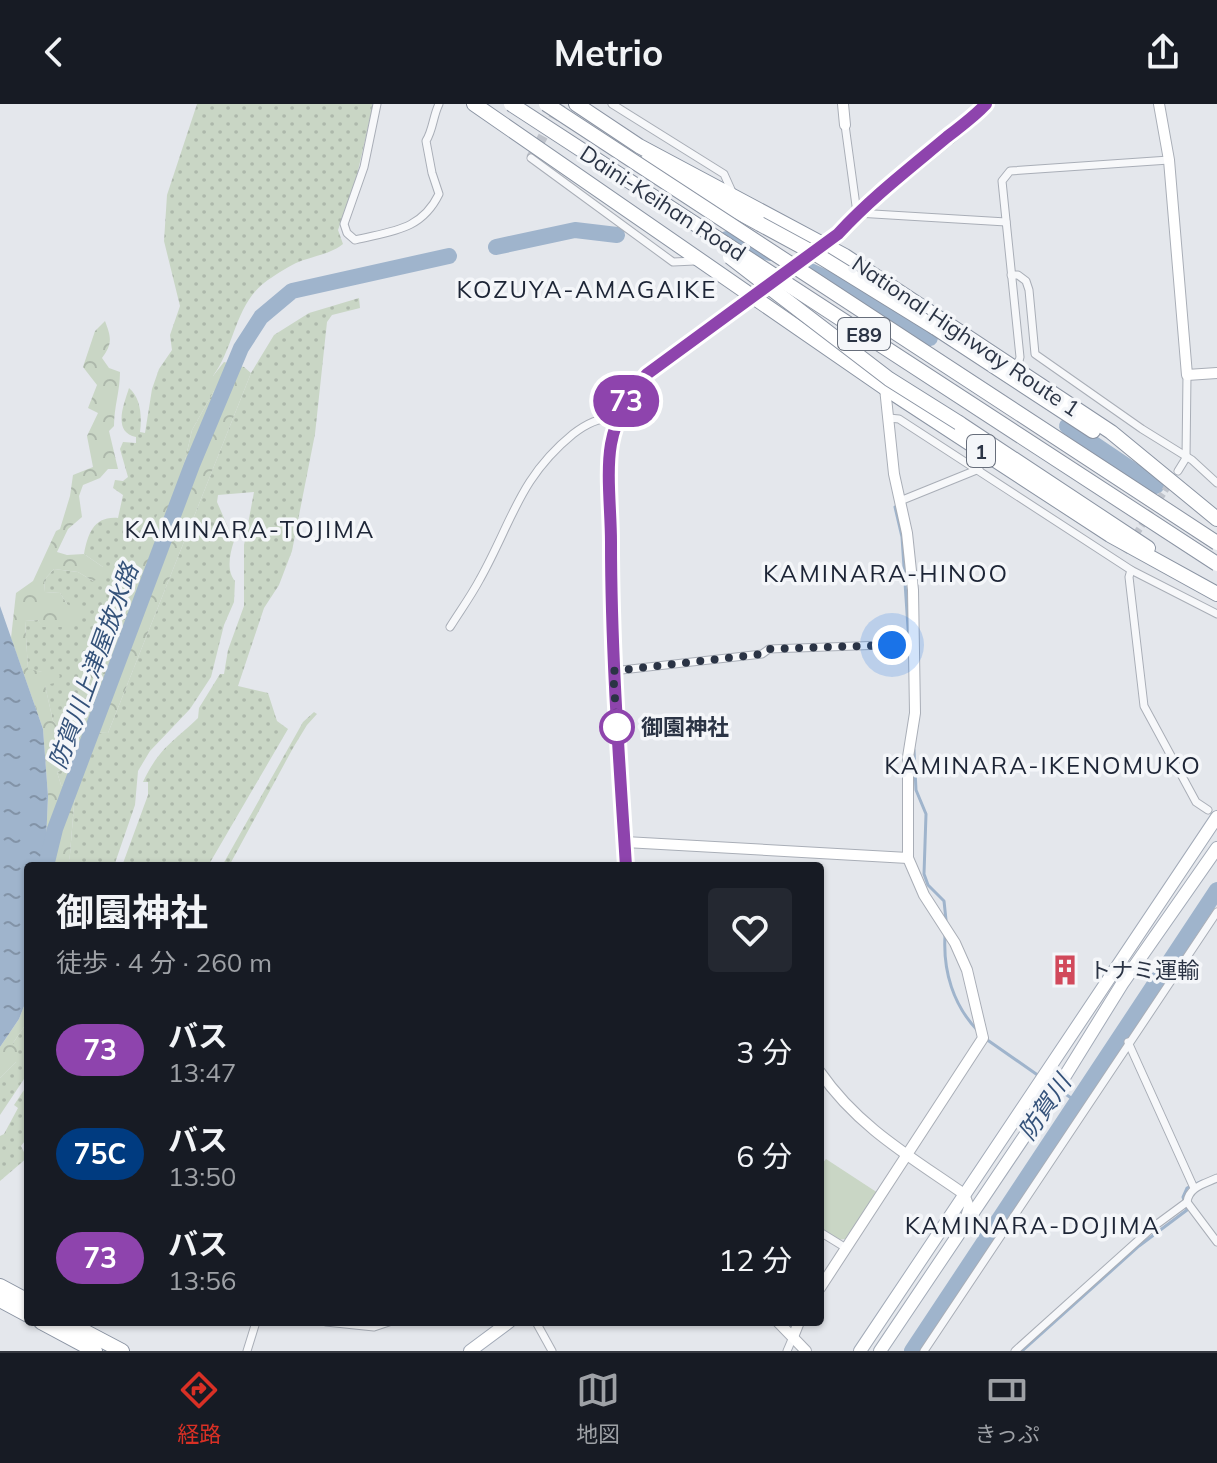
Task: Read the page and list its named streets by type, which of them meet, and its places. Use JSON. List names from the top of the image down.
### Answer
{
  "streets": {
    "highway": [
      "Daini-Keihan Road",
      "E89",
      "National Highway Route 1",
      "1"
    ]
  },
  "districts": [
    "KOZUYA-AMAGAIKE",
    "KAMINARA-TOJIMA",
    "KAMINARA-HINOO",
    "KAMINARA-IKENOMUKO",
    "KAMINARA-DOJIMA"
  ],
  "water": ["防賀川上津屋放水路", "防賀川"],
  "places": {
    "other": ["御園神社"],
    "building": ["トナミ運輸"]
  },
  "lines": ["bus line 73"],
  "page": {
    "header": "Metrio",
    "on_map": "73",
    "heading": ["御園神社", "徒歩 · 4 分 · 260 m"],
    "list": [
      {
        "mark": "73",
        "name": "バス",
        "note": "13:47",
        "value": "3 分"
      },
      {
        "mark": "75C",
        "name": "バス",
        "note": "13:50",
        "value": "6 分"
      },
      {
        "mark": "73",
        "name": "バス",
        "note": "13:56",
        "value": "12 分"
      }
    ],
    "tabs": ["経路", "地図", "きっぷ"]
  }
}
